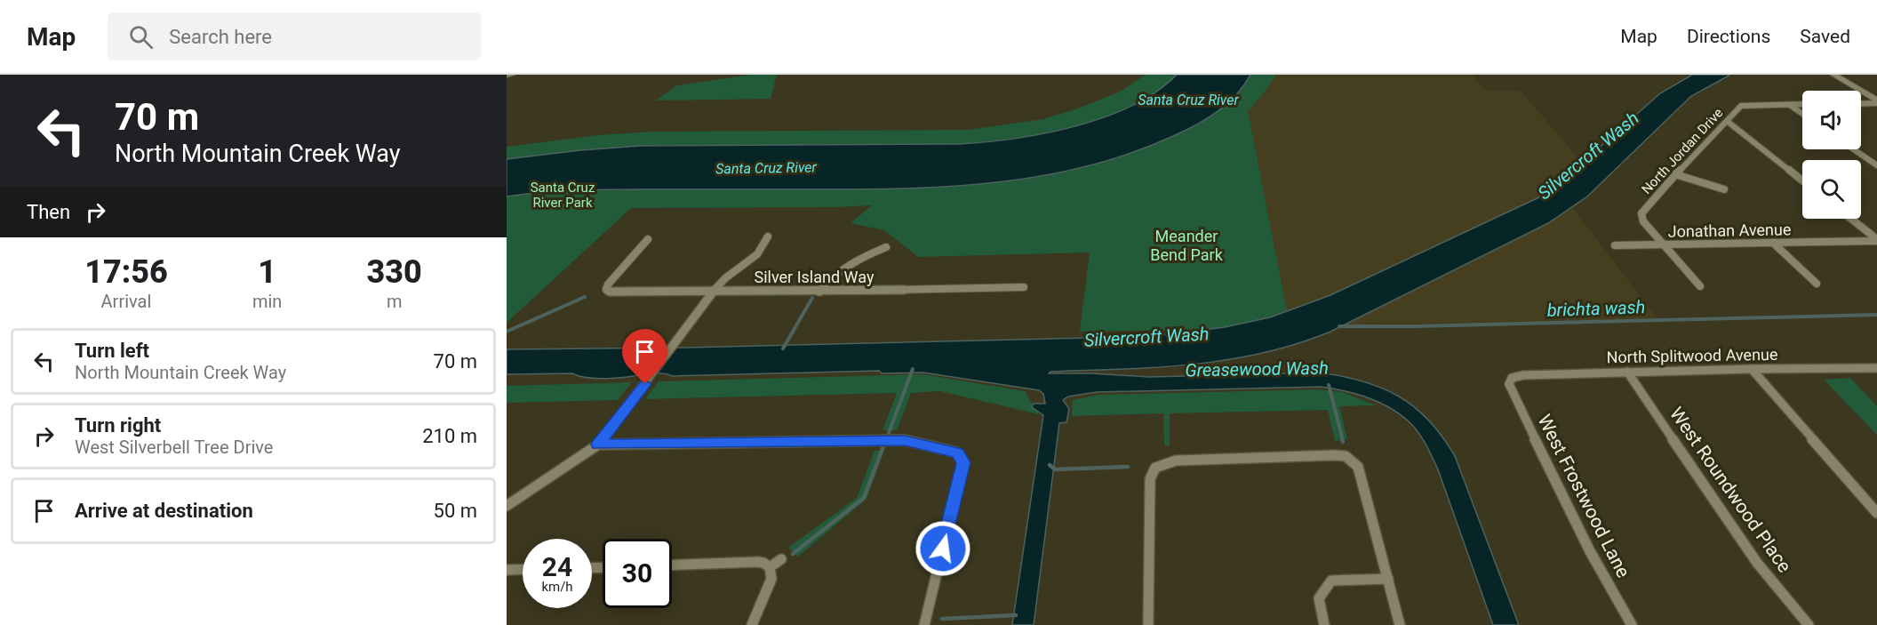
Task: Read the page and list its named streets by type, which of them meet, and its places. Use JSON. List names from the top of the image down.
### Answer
{
  "streets": {
    "street": [
      "North Jordan Drive",
      "Jonathan Avenue",
      "Silver Island Way",
      "North Splitwood Avenue",
      "West Roundwood Place",
      "West Frostwood Lane"
    ]
  },
  "crossings": [
    ["North Jordan Drive", "Jonathan Avenue"],
    ["North Splitwood Avenue", "West Roundwood Place"],
    ["North Splitwood Avenue", "West Frostwood Lane"]
  ],
  "water": [
    "Santa Cruz River",
    "Silvercroft Wash",
    "brichta wash",
    "Greasewood Wash"
  ],
  "parks": ["Santa Cruz River Park", "Meander Bend Park"],
  "page": {
    "header": "Map",
    "search": "Search here",
    "nav": ["Map", "Directions", "Saved"],
    "turn": ["70 m", "North Mountain Creek Way"],
    "then": "Then",
    "eta": [
      "17:56",
      "Arrival",
      "1",
      "min",
      "330",
      "m"
    ],
    "list": [
      {
        "name": "Turn left",
        "note": "North Mountain Creek Way",
        "value": "70 m"
      },
      {
        "name": "Turn right",
        "note": "West Silverbell Tree Drive",
        "value": "210 m"
      },
      {
        "name": "Arrive at destination",
        "value": "50 m"
      }
    ],
    "speed": "24 km/h",
    "limit": "30"
  }
}
